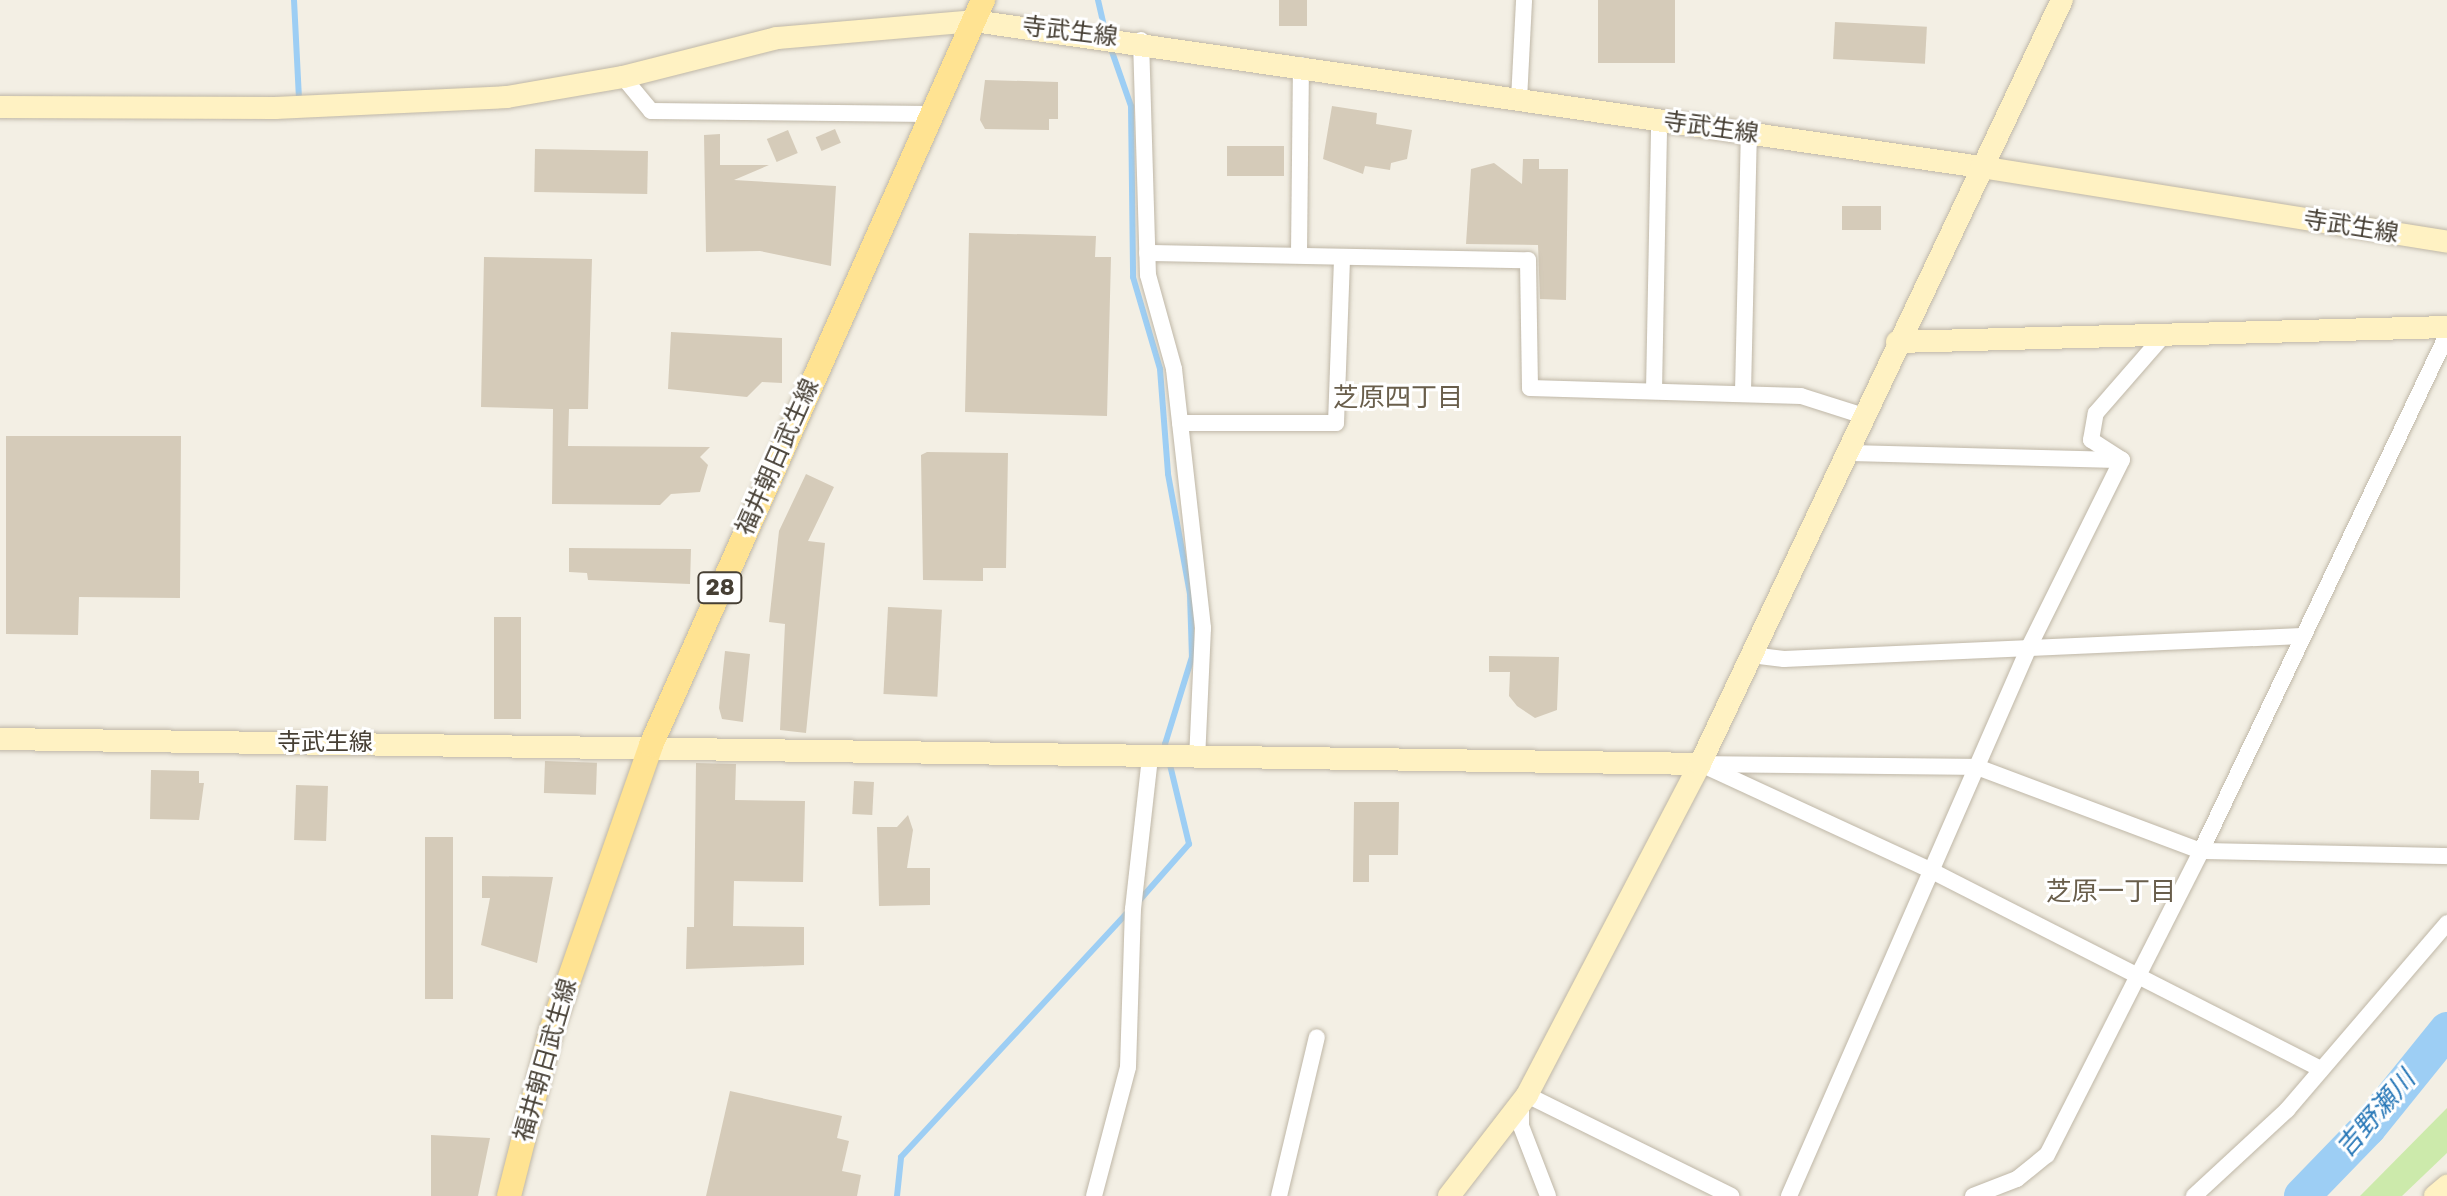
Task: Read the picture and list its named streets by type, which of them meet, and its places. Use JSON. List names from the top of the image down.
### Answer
{
  "streets": {
    "main road": ["福井朝日武生線", "28"],
    "street": ["寺武生線"]
  },
  "crossings": [
    ["寺武生線", "福井朝日武生線"]
  ],
  "districts": ["芝原四丁目", "芝原一丁目"],
  "water": ["吉野瀬川"]
}
